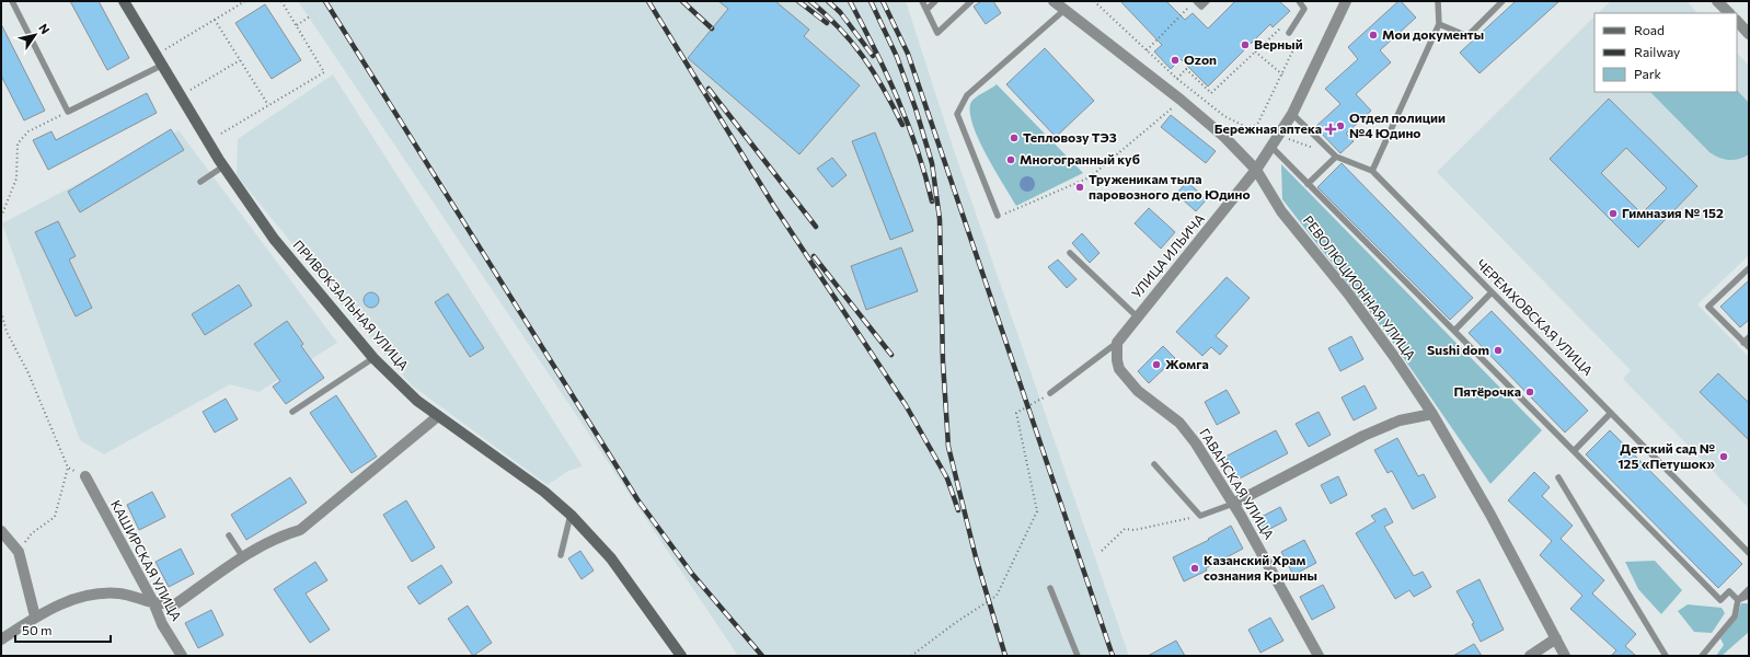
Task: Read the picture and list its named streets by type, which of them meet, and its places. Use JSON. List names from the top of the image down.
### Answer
{
  "streets": {
    "main road": ["ПРИВОКЗАЛЬНАЯ УЛИЦА"],
    "street": [
      "УЛИЦА ИЛЬИЧА",
      "РЕВОЛЮЦИОННАЯ УЛИЦА",
      "ГАВАНСКАЯ УЛИЦА",
      "КАШИРСКАЯ УЛИЦА"
    ],
    "lane": ["ЧЕРЕМХОВСКАЯ УЛИЦА"]
  },
  "crossings": [
    ["УЛИЦА ИЛЬИЧА", "РЕВОЛЮЦИОННАЯ УЛИЦА"],
    ["УЛИЦА ИЛЬИЧА", "ЧЕРЕМХОВСКАЯ УЛИЦА"],
    ["УЛИЦА ИЛЬИЧА", "ГАВАНСКАЯ УЛИЦА"]
  ],
  "places": {
    "other": [
      "Мои документы",
      "Верный",
      "Ozon",
      "Отдел полиции №4 Юдино",
      "Тепловозу ТЭ3",
      "Многогранный куб",
      "Труженикам тыла паровозного депо Юдино",
      "Гимназия № 152",
      "Sushi dom",
      "Жомга",
      "Пятёрочка",
      "Детский сад № 125 «Петушок»",
      "Казанский Храм сознания Кришны"
    ],
    "health": ["Бережная аптека"]
  },
  "legend": ["Road", "Railway", "Park"],
  "scale_bar": "50 m",
  "north": "top right"
}
